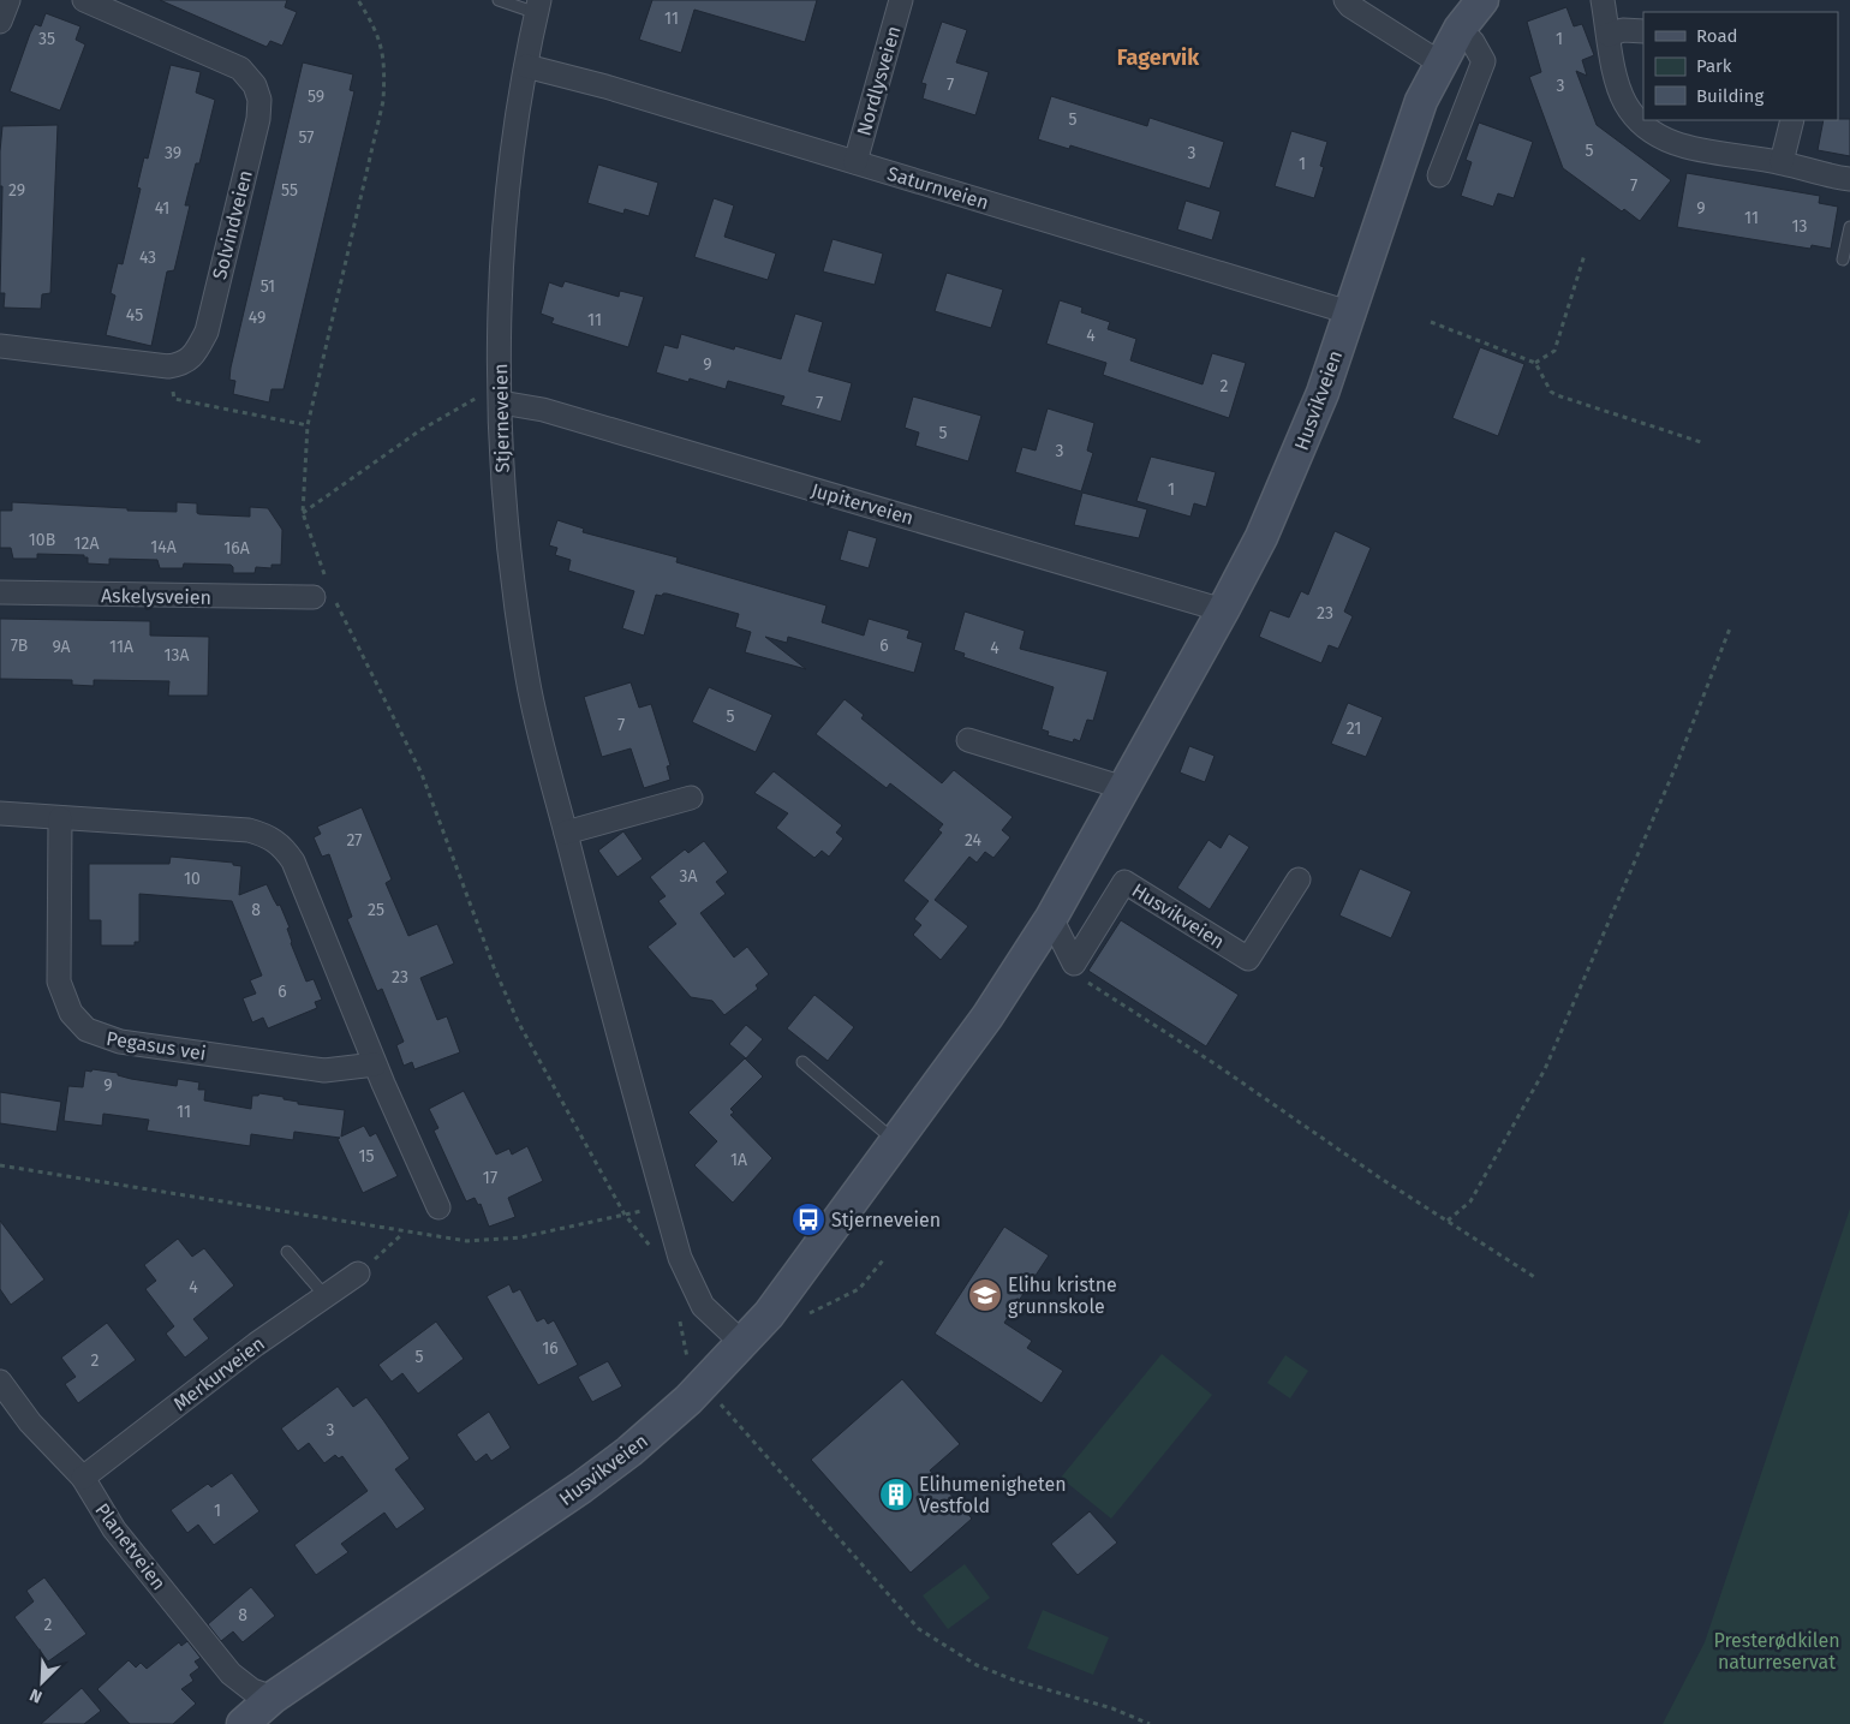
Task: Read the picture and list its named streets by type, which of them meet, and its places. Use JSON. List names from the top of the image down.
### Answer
{
  "streets": {
    "main road": ["Husvikveien"],
    "street": [
      "Nordlysveien",
      "Saturnveien",
      "Solvindveien",
      "Stjerneveien",
      "Jupiterveien",
      "Askelysveien",
      "Pegasus vei",
      "Merkurveien",
      "Planetveien"
    ]
  },
  "crossings": [
    ["Nordlysveien", "Saturnveien"],
    ["Saturnveien", "Husvikveien"],
    ["Saturnveien", "Stjerneveien"],
    ["Husvikveien", "Stjerneveien"],
    ["Husvikveien", "Jupiterveien"],
    ["Husvikveien", "Planetveien"],
    ["Stjerneveien", "Jupiterveien"],
    ["Merkurveien", "Planetveien"]
  ],
  "districts": ["Fagervik"],
  "parks": ["Presterødkilen naturreservat"],
  "places": {
    "bus stop": ["Stjerneveien"],
    "school or university": ["Elihu kristne grunnskole"],
    "building": ["Elihumenigheten Vestfold"]
  },
  "house_numbers": [
    "11",
    "35",
    "1",
    "7",
    "3",
    "59",
    "5",
    "57",
    "5",
    "39",
    "3",
    "1",
    "7",
    "29",
    "55",
    "41",
    "9",
    "11",
    "13",
    "43",
    "51",
    "45",
    "49",
    "11",
    "4",
    "9",
    "2",
    "7",
    "5",
    "3",
    "1",
    "10B",
    "12A",
    "14A",
    "16A",
    "23",
    "7B",
    "6",
    "9A",
    "11A",
    "4",
    "13A",
    "5",
    "7",
    "21",
    "27",
    "24",
    "3A",
    "10",
    "8",
    "25",
    "23",
    "6",
    "9",
    "11",
    "15",
    "1A",
    "17",
    "4",
    "16",
    "5",
    "2",
    "3",
    "1",
    "8",
    "2"
  ],
  "legend": ["Road", "Park", "Building"],
  "north": "bottom left"
}
